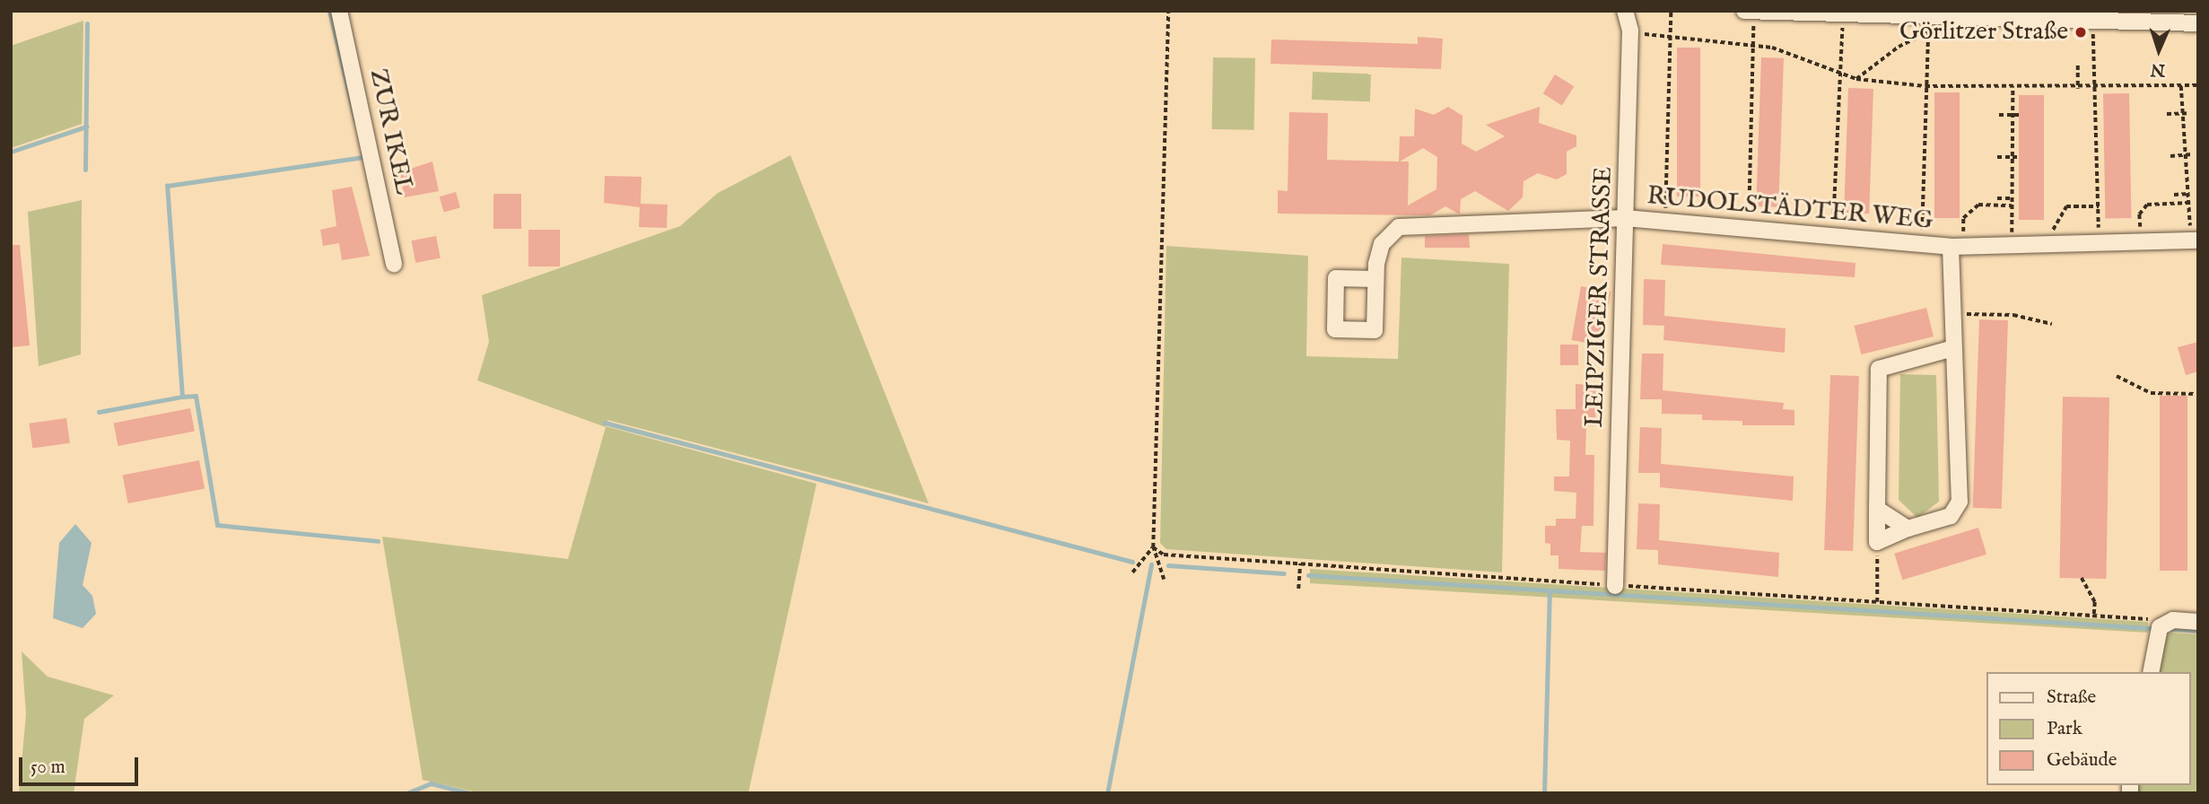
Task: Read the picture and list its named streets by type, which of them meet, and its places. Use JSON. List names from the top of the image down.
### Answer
{
  "streets": {
    "street": ["ZUR IKEL", "RUDOLSTÄDTER WEG", "LEIPZIGER STRASSE"]
  },
  "crossings": [
    ["RUDOLSTÄDTER WEG", "LEIPZIGER STRASSE"]
  ],
  "places": ["Görlitzer Straße"],
  "legend": ["Straße", "Park", "Gebäude"],
  "scale_bar": "50 m",
  "north": "bottom"
}
